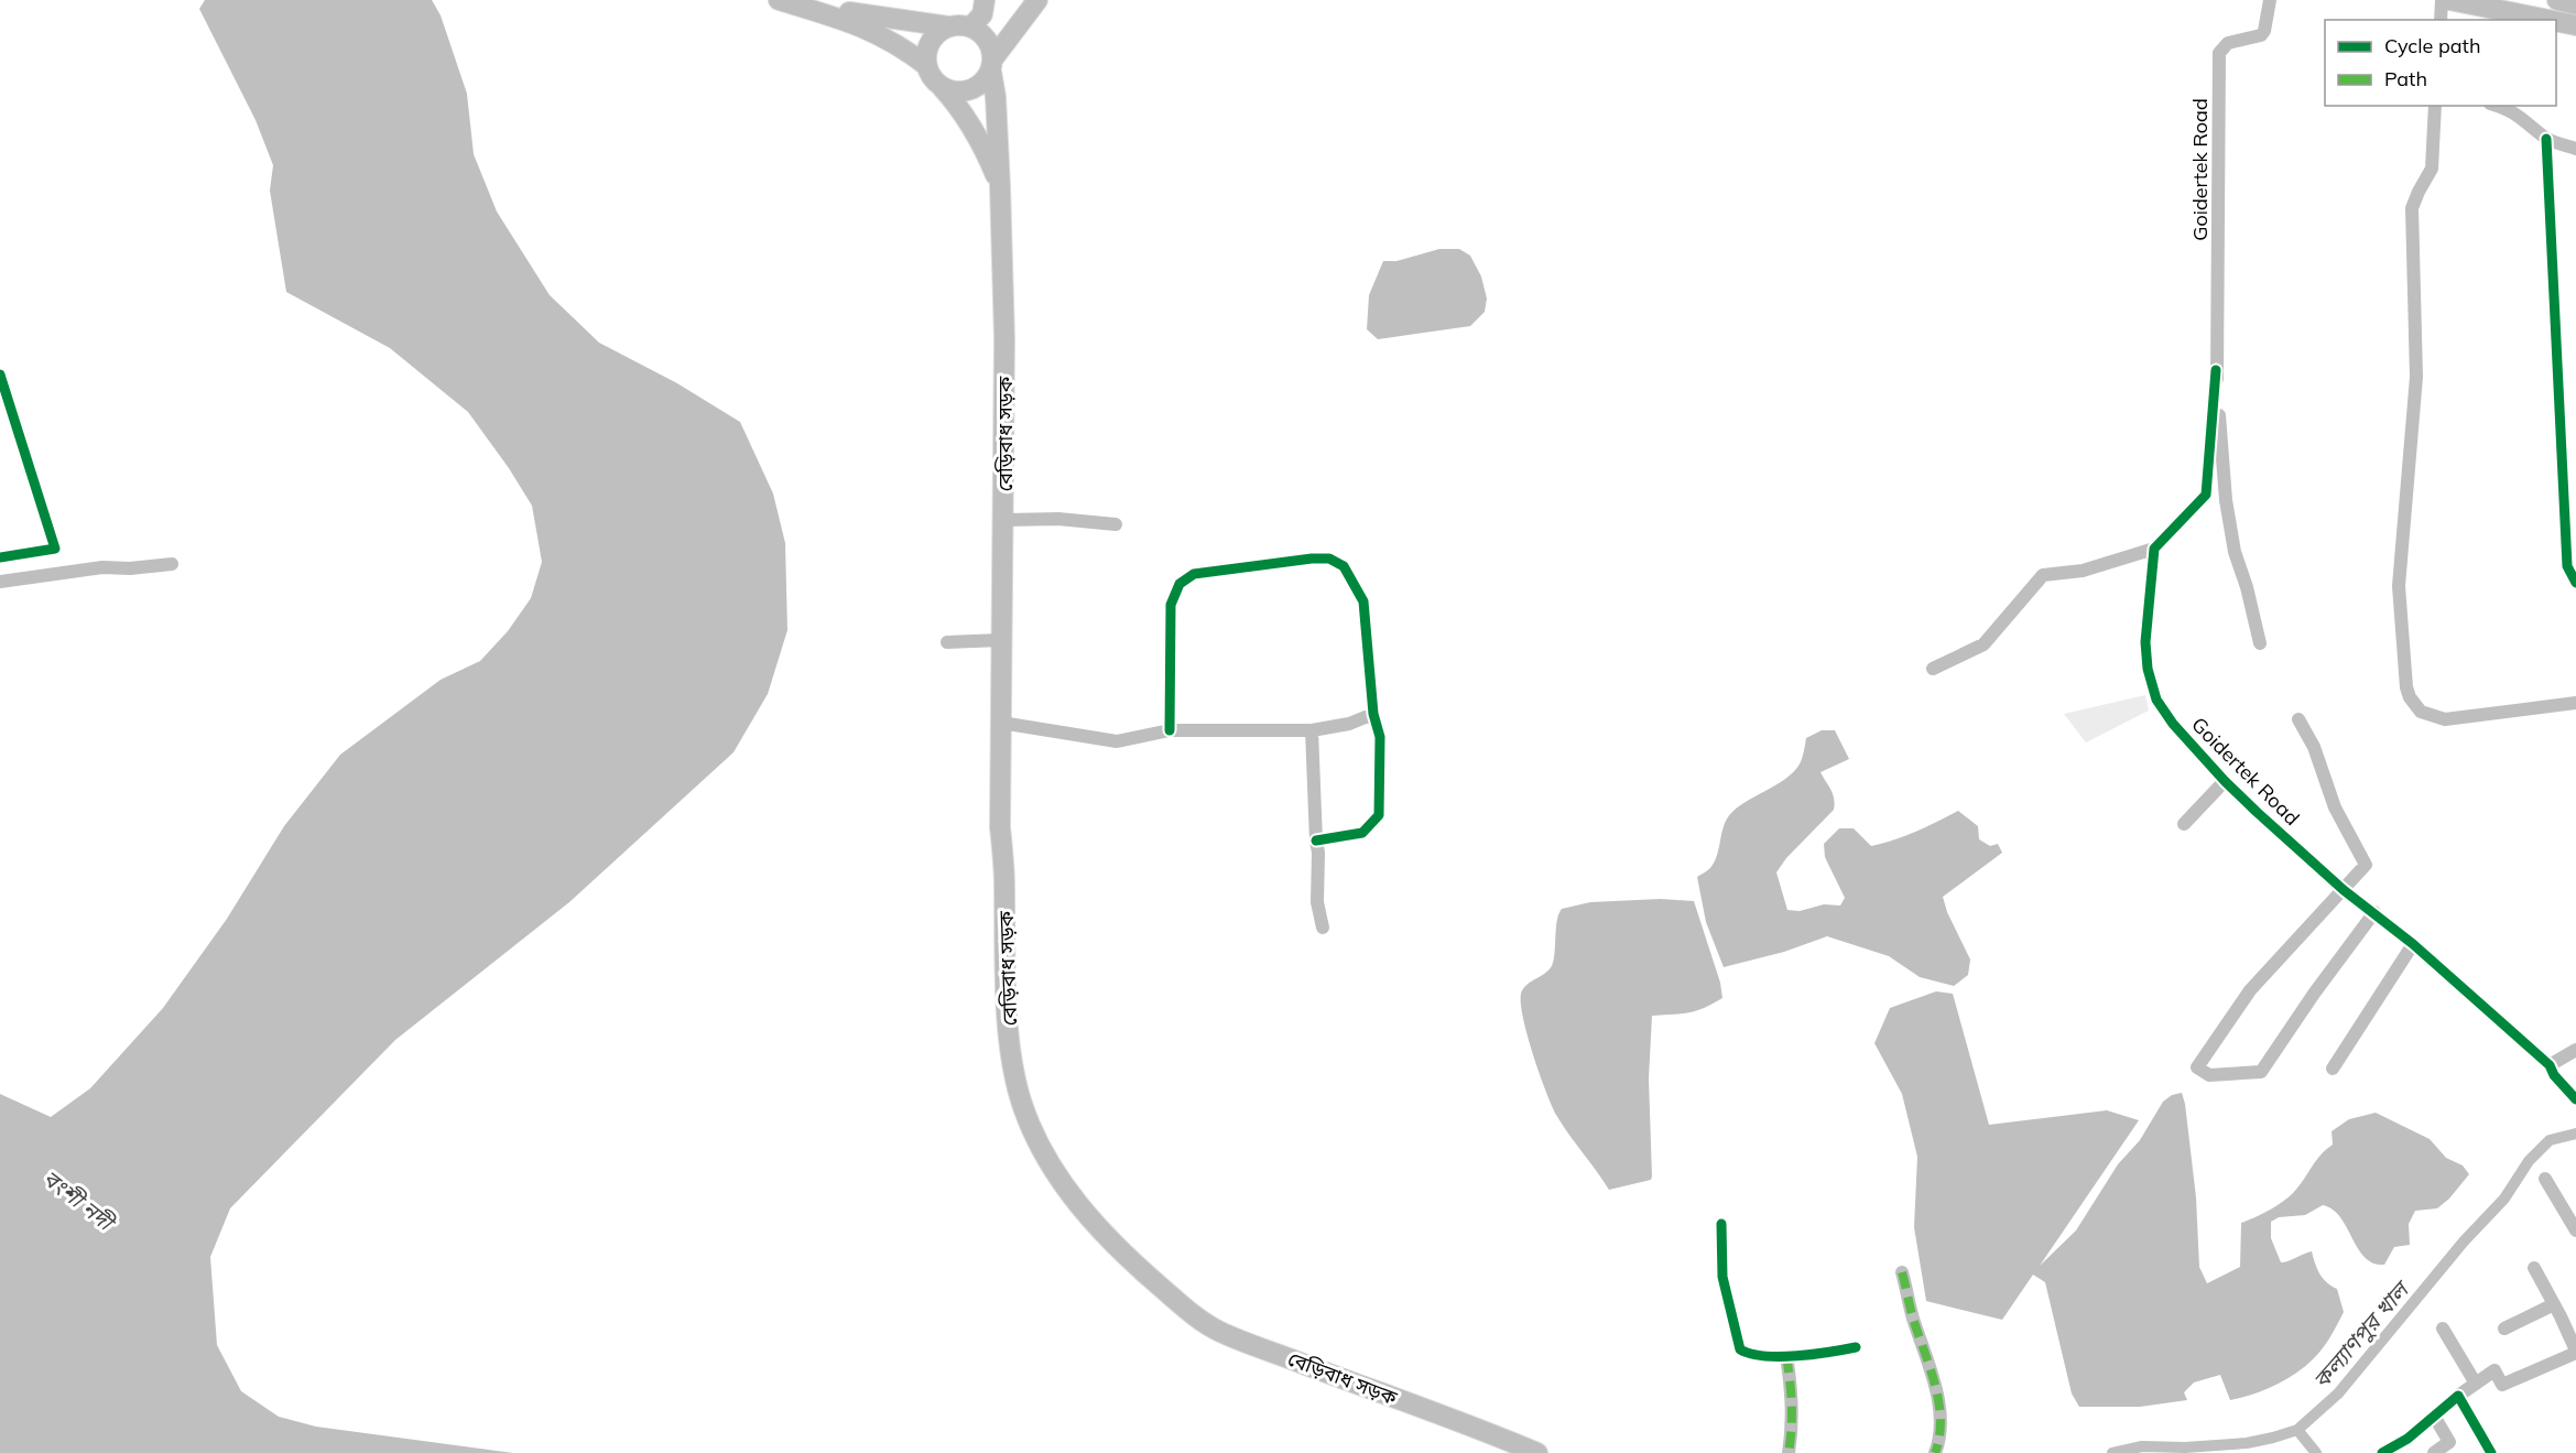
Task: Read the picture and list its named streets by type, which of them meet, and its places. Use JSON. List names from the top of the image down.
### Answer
{
  "streets": {
    "highway": ["বেড়িবাধ সড়ক"],
    "street": ["Goidertek Road"]
  },
  "water": ["বংশী নদী", "কল্যাণপুর খাল"],
  "legend": ["Cycle path", "Path"]
}
